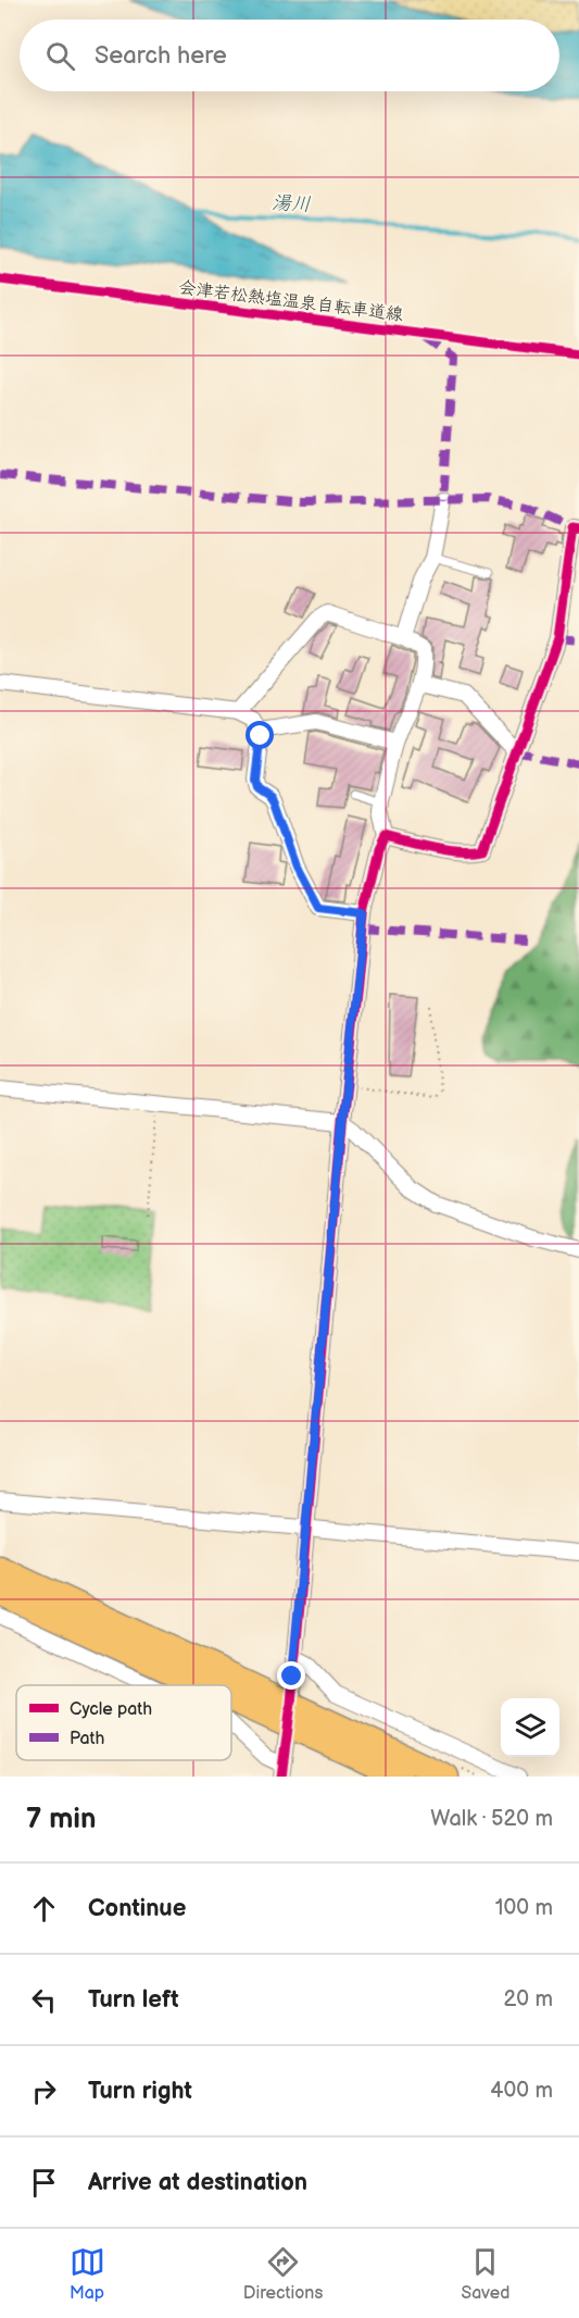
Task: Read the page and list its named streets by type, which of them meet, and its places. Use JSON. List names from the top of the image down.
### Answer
{
  "streets": {
    "cycle path": ["会津若松熱塩温泉自転車道線"]
  },
  "water": ["湯川"],
  "legend": ["Cycle path", "Path"],
  "page": {
    "search": "Search here",
    "heading": ["7 min", "Walk · 520 m"],
    "list": [
      ["Continue", "100 m"],
      ["Turn left", "20 m"],
      ["Turn right", "400 m"],
      "Arrive at destination"
    ],
    "nav": ["Map", "Directions", "Saved"]
  }
}
